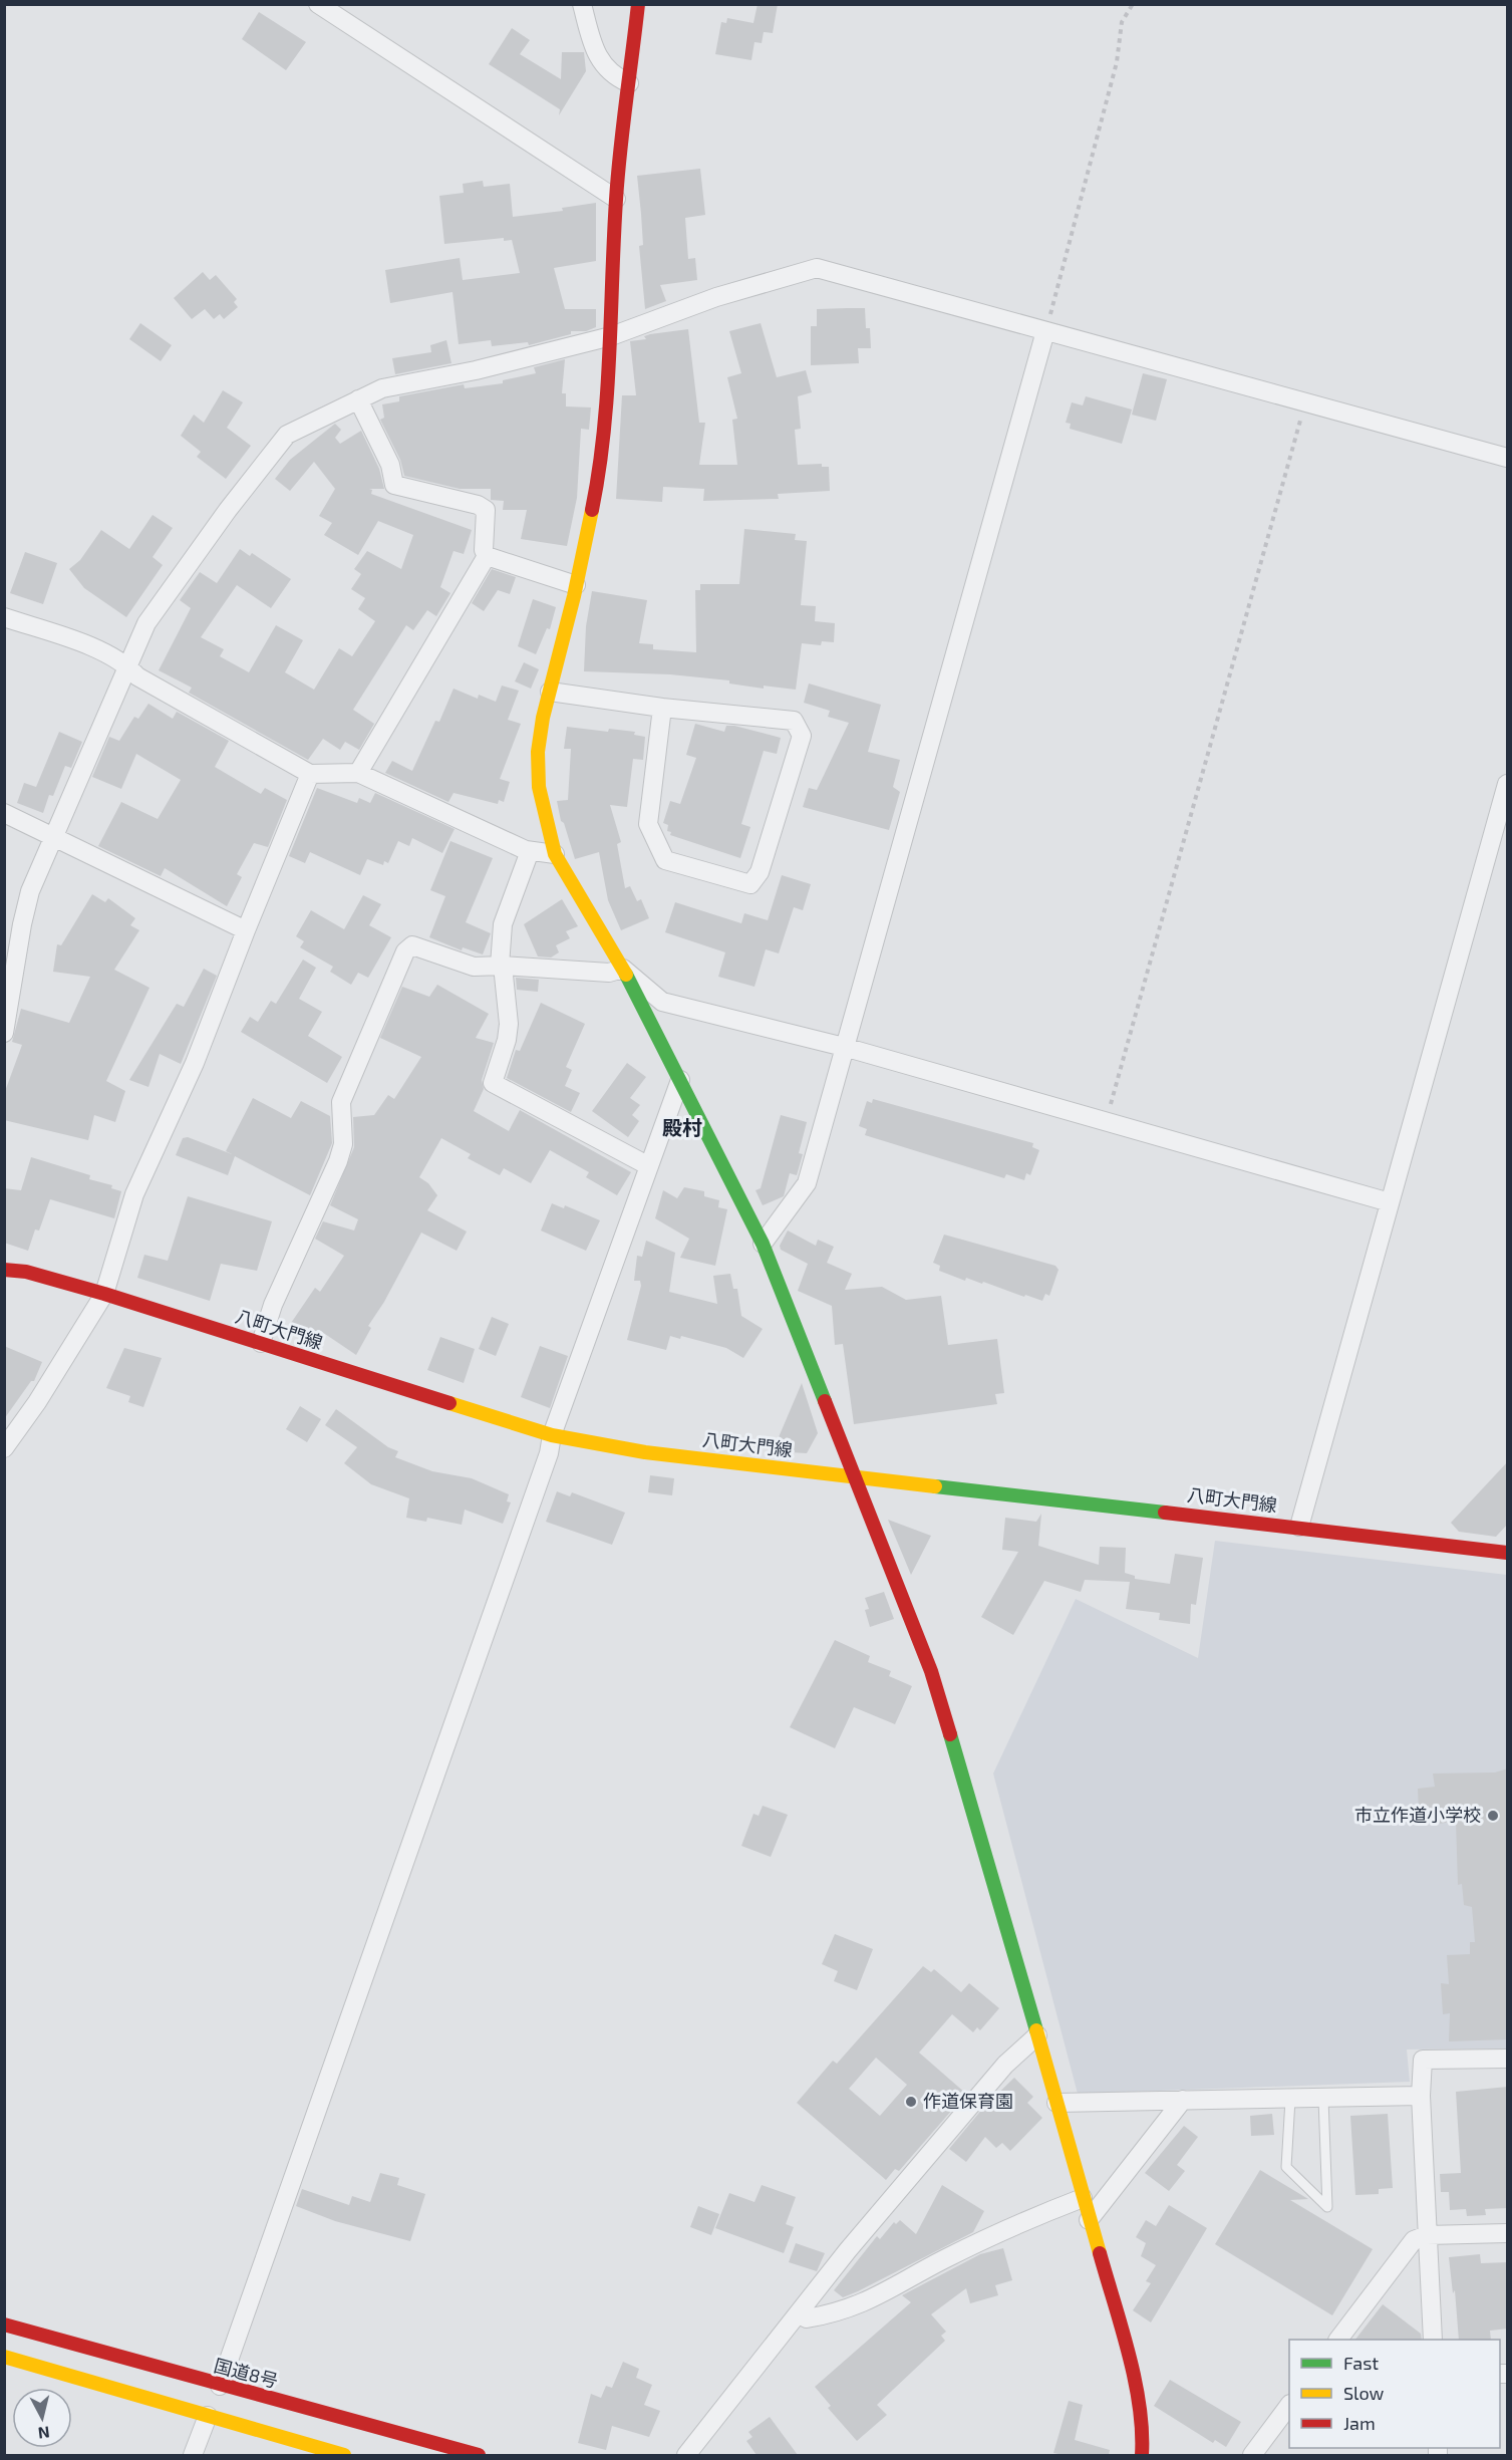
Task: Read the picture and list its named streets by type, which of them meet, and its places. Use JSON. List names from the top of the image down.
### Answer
{
  "streets": {
    "main road": ["八町大門線", "国道8号"]
  },
  "districts": ["殿村"],
  "places": ["市立作道小学校", "作道保育園"],
  "legend": ["Fast", "Slow", "Jam"],
  "north": "bottom"
}
